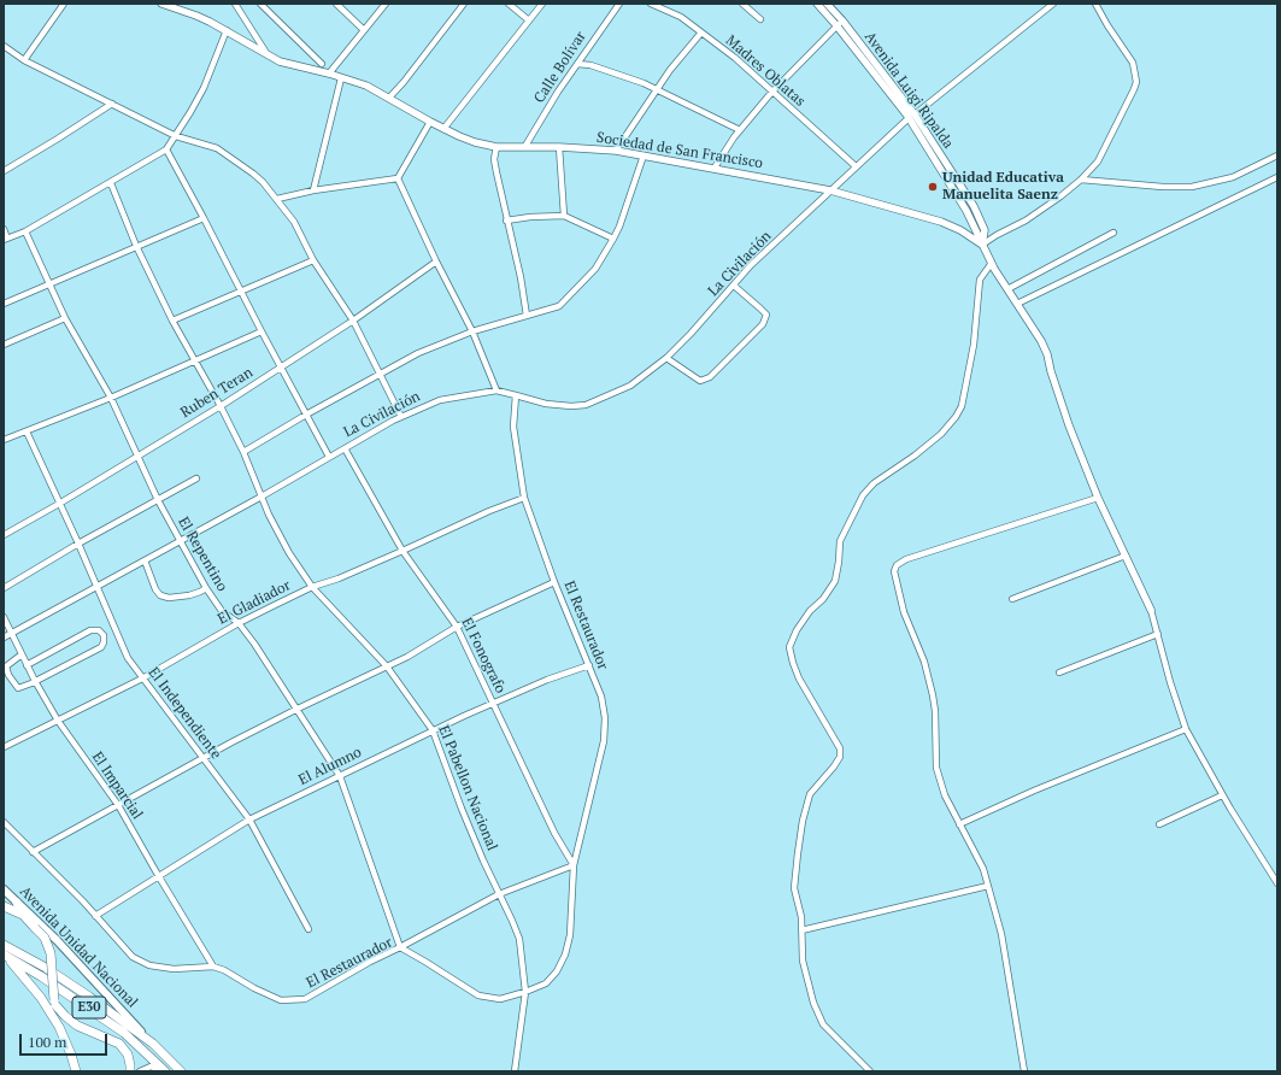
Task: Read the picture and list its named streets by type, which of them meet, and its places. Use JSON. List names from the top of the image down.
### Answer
{
  "streets": {
    "main road": ["Avenida Unidad Nacional", "E30"],
    "street": [
      "Calle Bolívar",
      "Madres Oblatas",
      "Avenida Luigi Ripalda",
      "Sociedad de San Francisco",
      "La Civilación",
      "Ruben Teran",
      "El Repentino",
      "El Gladiador",
      "El Restaurador",
      "El Fonografo",
      "El Independiente",
      "El Alumno",
      "El Imparcial",
      "El Pabellon Nacional"
    ]
  },
  "crossings": [
    ["Calle Bolívar", "Sociedad de San Francisco"],
    ["Madres Oblatas", "La Civilación"],
    ["Avenida Luigi Ripalda", "Sociedad de San Francisco"],
    ["Avenida Luigi Ripalda", "La Civilación"],
    ["Sociedad de San Francisco", "La Civilación"],
    ["La Civilación", "El Repentino"],
    ["La Civilación", "El Restaurador"],
    ["La Civilación", "El Fonografo"],
    ["La Civilación", "El Independiente"],
    ["La Civilación", "El Imparcial"],
    ["La Civilación", "El Pabellon Nacional"],
    ["Ruben Teran", "El Repentino"],
    ["Ruben Teran", "El Independiente"],
    ["Ruben Teran", "El Pabellon Nacional"],
    ["El Repentino", "El Gladiador"],
    ["El Repentino", "El Restaurador"],
    ["El Repentino", "El Alumno"],
    ["El Gladiador", "El Restaurador"],
    ["El Gladiador", "El Fonografo"],
    ["El Gladiador", "El Independiente"],
    ["El Gladiador", "El Imparcial"],
    ["El Gladiador", "El Pabellon Nacional"],
    ["El Restaurador", "El Fonografo"],
    ["El Restaurador", "El Alumno"],
    ["El Restaurador", "El Imparcial"],
    ["El Restaurador", "El Pabellon Nacional"],
    ["El Fonografo", "El Alumno"],
    ["El Independiente", "El Alumno"],
    ["El Alumno", "El Imparcial"],
    ["El Alumno", "El Pabellon Nacional"],
    ["Avenida Unidad Nacional", "E30"]
  ],
  "places": ["Unidad Educativa Manuelita Saenz"],
  "scale_bar": "100 m"
}
